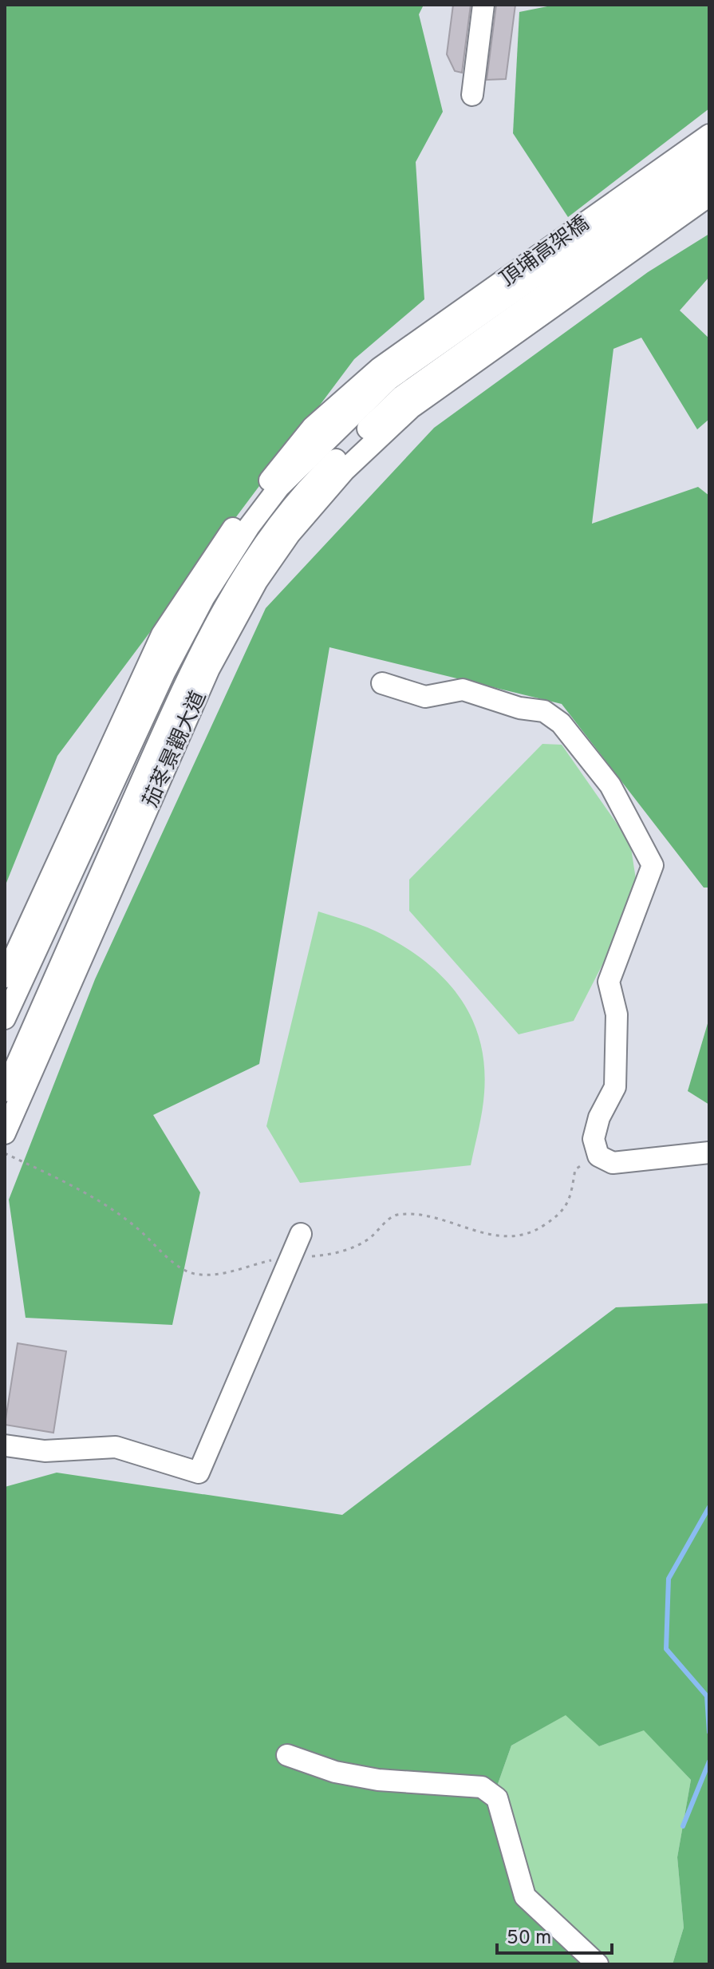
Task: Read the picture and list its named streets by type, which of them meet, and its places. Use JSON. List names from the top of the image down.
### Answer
{
  "streets": {
    "street": ["頂埔高架橋", "茄苳景觀大道"]
  },
  "crossings": [
    ["頂埔高架橋", "茄苳景觀大道"]
  ],
  "scale_bar": "50 m"
}
